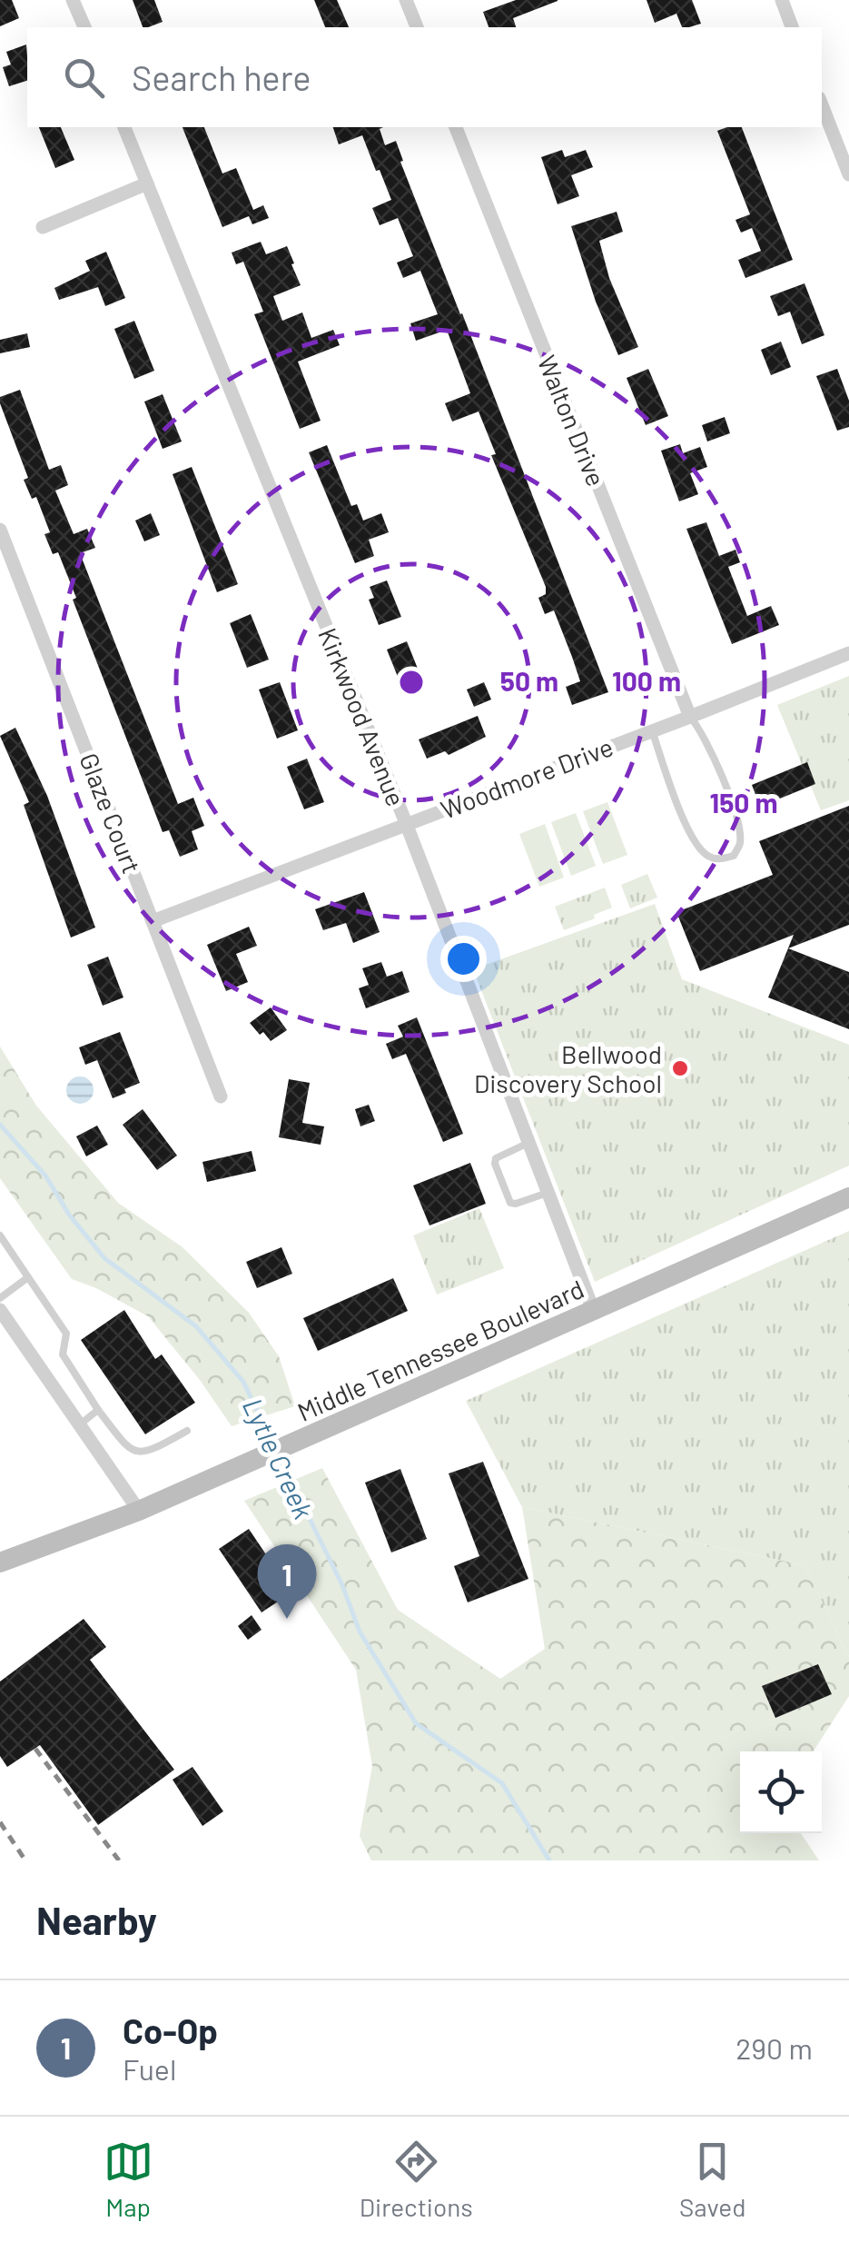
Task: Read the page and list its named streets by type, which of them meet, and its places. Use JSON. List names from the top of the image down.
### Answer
{
  "streets": {
    "main road": ["Middle Tennessee Boulevard"],
    "street": [
      "Walton Drive",
      "Kirkwood Avenue",
      "Woodmore Drive",
      "Glaze Court"
    ]
  },
  "crossings": [
    ["Walton Drive", "Woodmore Drive"],
    ["Kirkwood Avenue", "Woodmore Drive"],
    ["Kirkwood Avenue", "Middle Tennessee Boulevard"],
    ["Woodmore Drive", "Glaze Court"]
  ],
  "water": ["Lytle Creek"],
  "places": ["Bellwood Discovery School"],
  "page": {
    "search": "Search here",
    "pins": "1",
    "heading": "Nearby",
    "list": [
      {
        "mark": "1",
        "name": "Co-Op",
        "note": "Fuel",
        "value": "290 m"
      }
    ],
    "nav": ["Map", "Directions", "Saved"]
  },
  "rings": ["50 m", "100 m", "150 m"]
}
